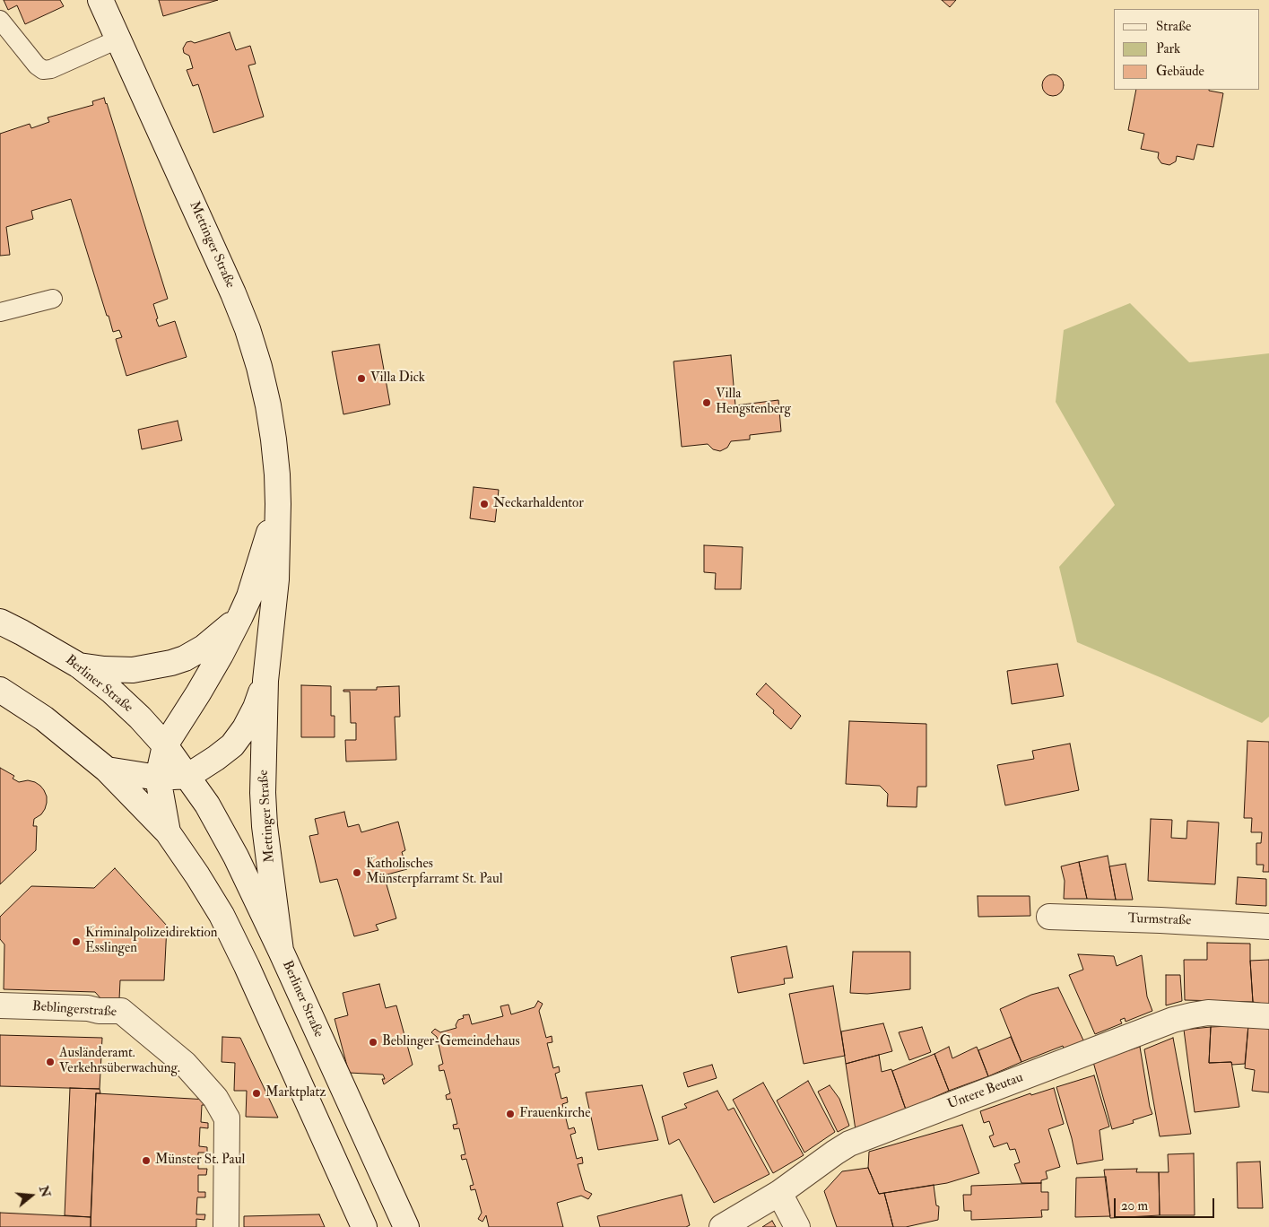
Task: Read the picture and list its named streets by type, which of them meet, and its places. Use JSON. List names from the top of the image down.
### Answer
{
  "streets": {
    "main road": [
      "Mettinger Straße",
      "Berliner Straße",
      "Turmstraße",
      "Beblingerstraße",
      "Untere Beutau"
    ]
  },
  "crossings": [
    ["Mettinger Straße", "Berliner Straße"]
  ],
  "places": [
    "Villa Dick",
    "Villa Hengstenberg",
    "Neckarhaldentor",
    "Katholisches Münsterpfarramt St. Paul",
    "Kriminalpolizeidirektion Esslingen",
    "Beblinger-Gemeindehaus",
    "Ausländeramt. Verkehrsüberwachung.",
    "Marktplatz",
    "Frauenkirche",
    "Münster St. Paul"
  ],
  "legend": ["Straße", "Park", "Gebäude"],
  "scale_bar": "20 m",
  "north": "right"
}
